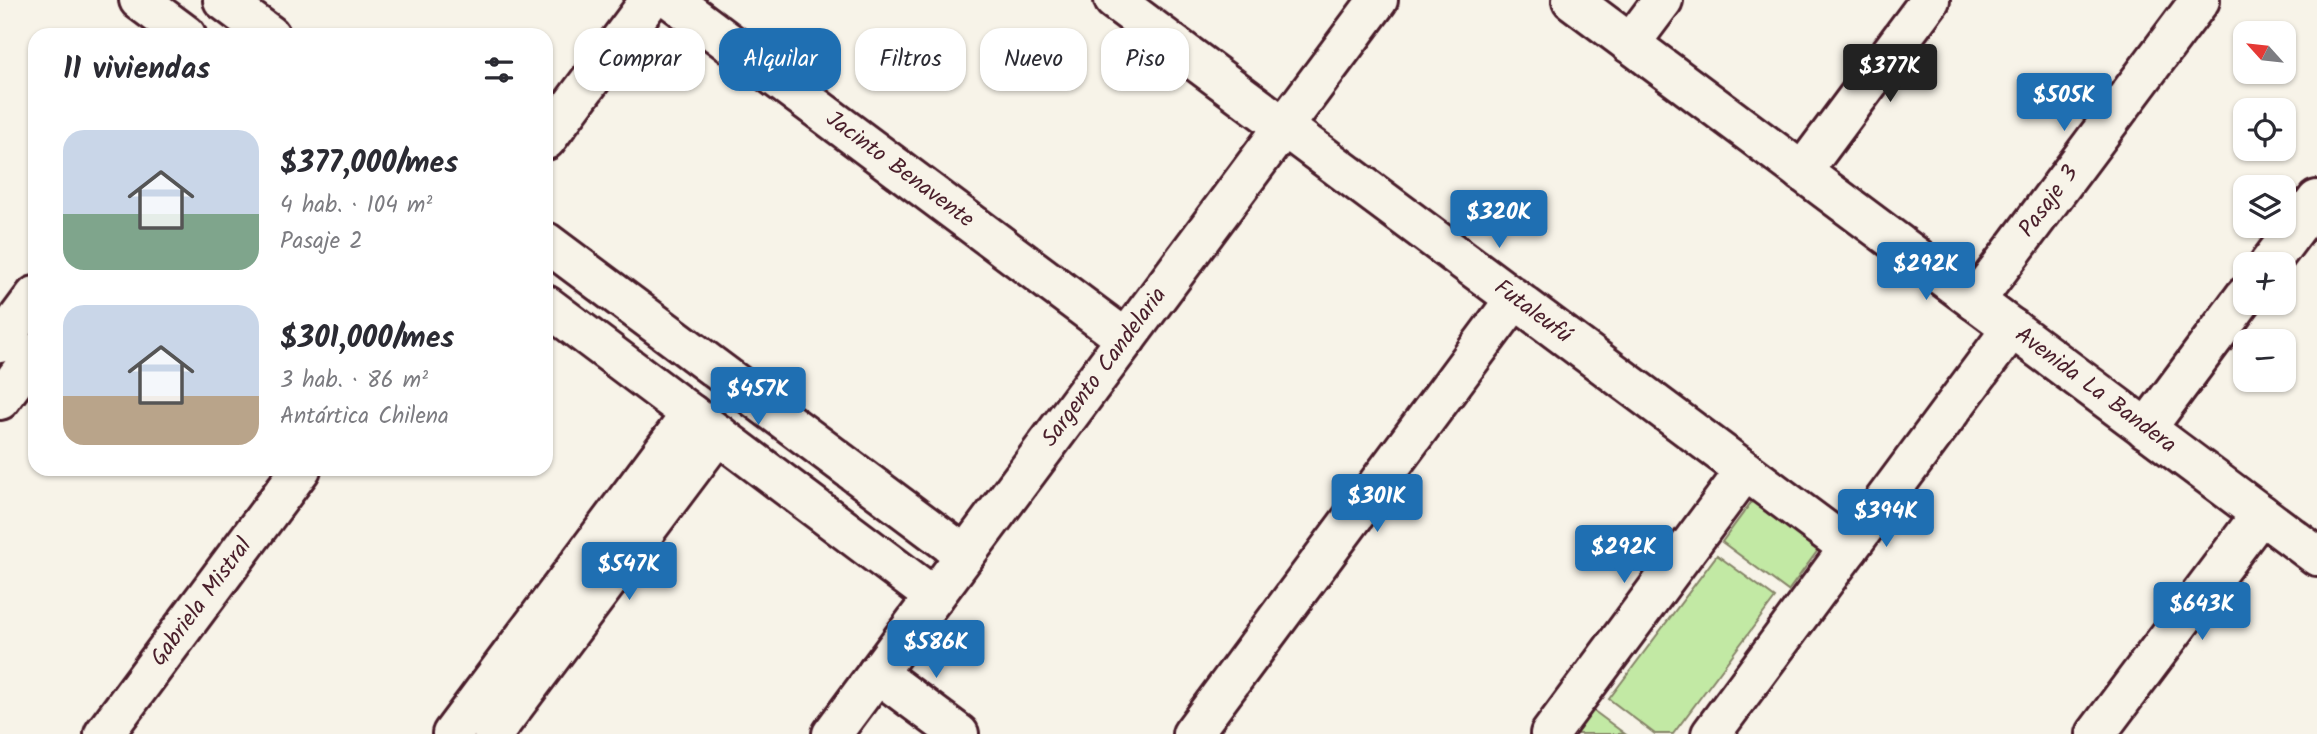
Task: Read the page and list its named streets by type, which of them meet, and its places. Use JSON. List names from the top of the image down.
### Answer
{
  "streets": {
    "street": [
      "Jacinto Benavente",
      "Pasaje 3",
      "Futaleufú",
      "Sargento Candelaria",
      "Avenida La Bandera",
      "Gabriela Mistral"
    ]
  },
  "crossings": [
    ["Jacinto Benavente", "Sargento Candelaria"],
    ["Pasaje 3", "Avenida La Bandera"],
    ["Futaleufú", "Sargento Candelaria"]
  ],
  "north": "top left",
  "page": {
    "map_buttons": ["+", "−"],
    "chip": [
      "Comprar",
      "Alquilar",
      "Filtros",
      "Nuevo",
      "Piso"
    ],
    "heading": "11 viviendas",
    "price": [
      "$377K",
      "$505K",
      "$320K",
      "$292K",
      "$457K",
      "$301K",
      "$394K",
      "$292K",
      "$547K",
      "$643K",
      "$586K"
    ],
    "list": [
      {
        "name": "$377,000/mes",
        "note": "4 hab. · 104 m² · Pasaje 2"
      },
      {
        "name": "$301,000/mes",
        "note": "3 hab. · 86 m² · Antártica Chilena"
      }
    ]
  }
}
